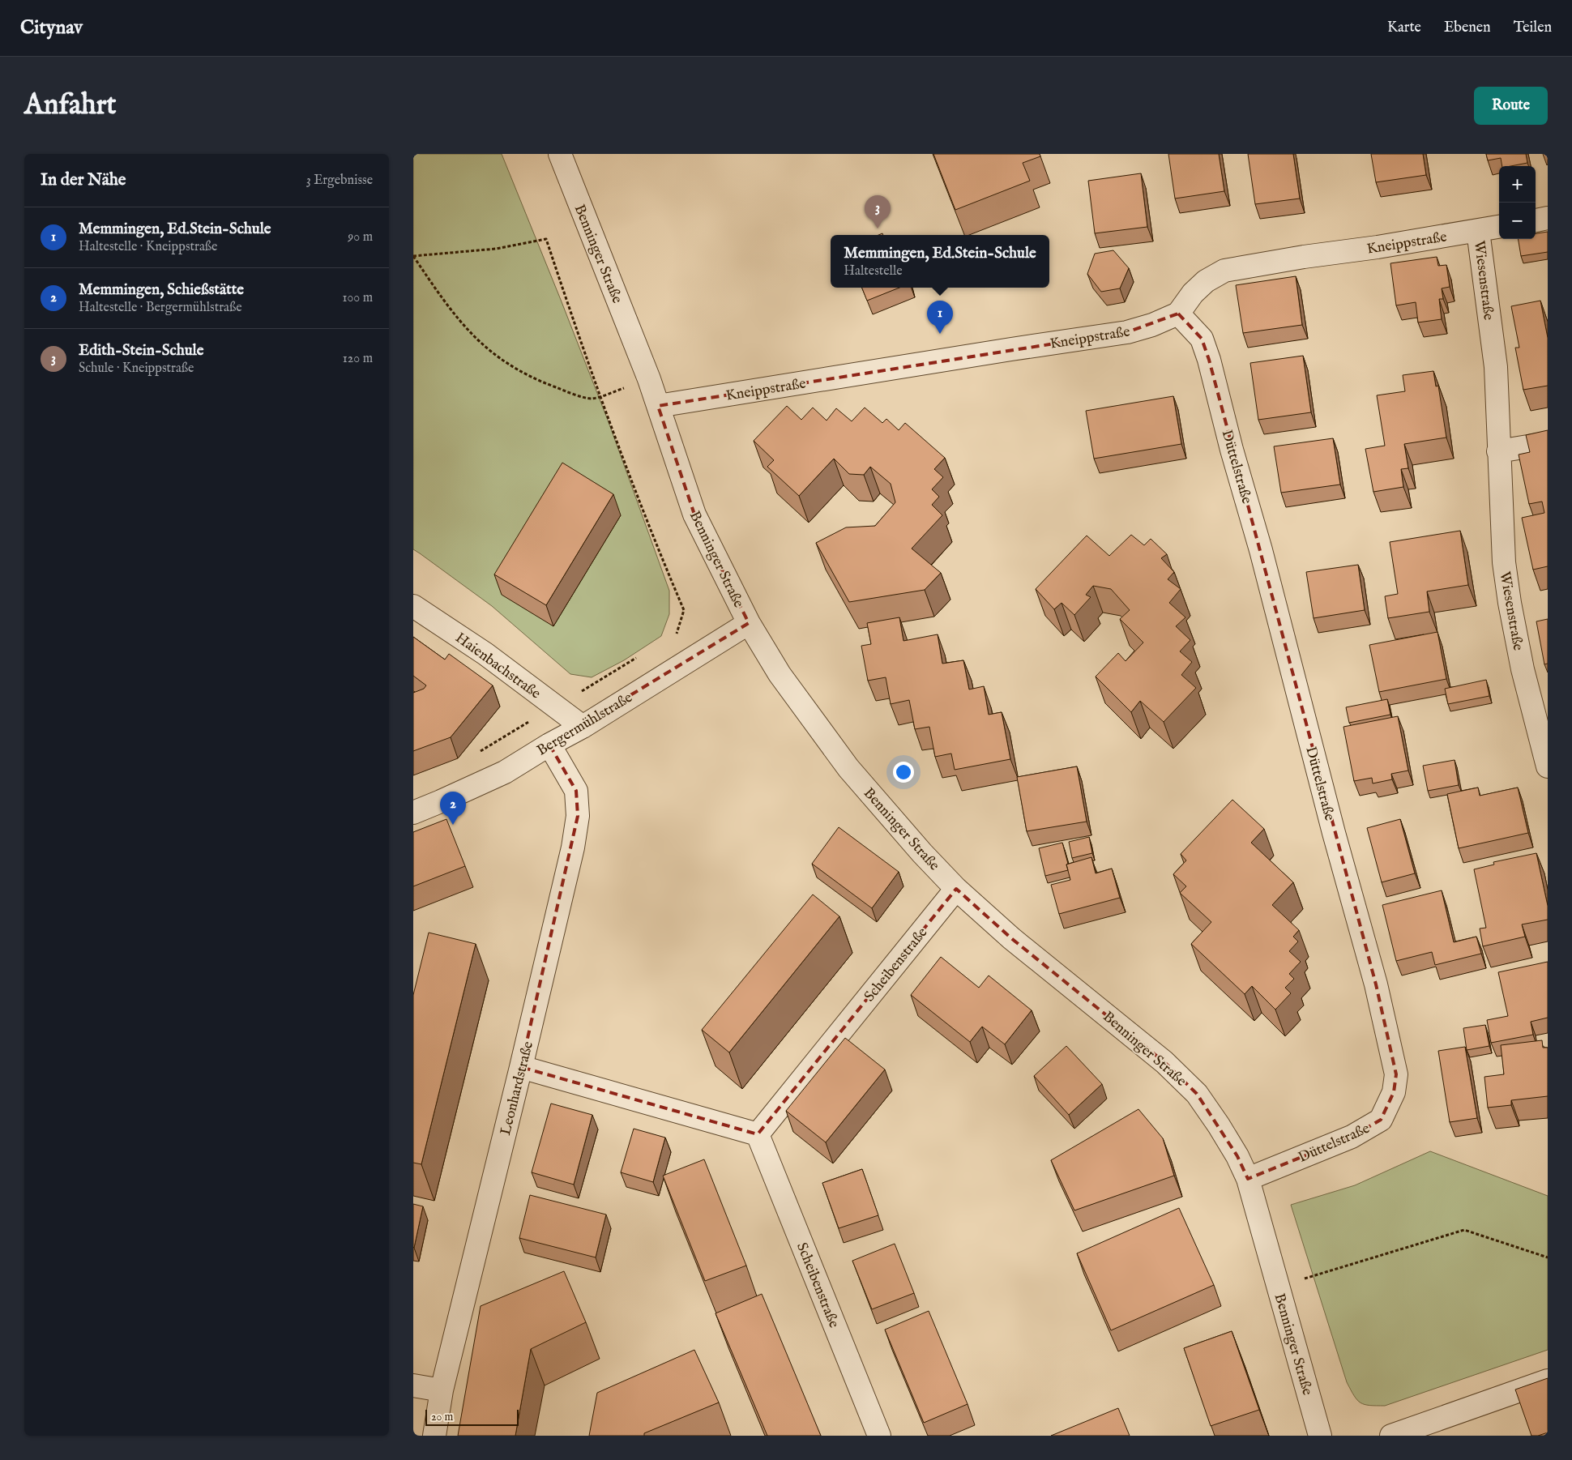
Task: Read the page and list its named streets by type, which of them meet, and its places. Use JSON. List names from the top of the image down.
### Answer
{
  "streets": {
    "street": [
      "Kneippstraße",
      "Benninger Straße",
      "Wiesenstraße",
      "Düttelstraße",
      "Haienbachstraße",
      "Bergermühlstraße",
      "Scheibenstraße",
      "Leonhardstraße"
    ]
  },
  "crossings": [
    ["Kneippstraße", "Benninger Straße"],
    ["Kneippstraße", "Wiesenstraße"],
    ["Kneippstraße", "Düttelstraße"],
    ["Benninger Straße", "Düttelstraße"],
    ["Benninger Straße", "Bergermühlstraße"],
    ["Benninger Straße", "Scheibenstraße"],
    ["Haienbachstraße", "Bergermühlstraße"],
    ["Bergermühlstraße", "Leonhardstraße"]
  ],
  "scale_bar": "20 m",
  "page": {
    "header": "Citynav",
    "nav": ["Karte", "Ebenen", "Teilen"],
    "buttons": "Route",
    "title": "Anfahrt",
    "heading": ["In der Nähe", "3 Ergebnisse"],
    "map_buttons": ["+", "−"],
    "pins": ["3", "1", "2"],
    "list": [
      {
        "mark": "1",
        "name": "Memmingen, Ed.Stein-Schule",
        "note": "Haltestelle · Kneippstraße",
        "value": "90 m"
      },
      {
        "mark": "2",
        "name": "Memmingen, Schießstätte",
        "note": "Haltestelle · Bergermühlstraße",
        "value": "100 m"
      },
      {
        "mark": "3",
        "name": "Edith-Stein-Schule",
        "note": "Schule · Kneippstraße",
        "value": "120 m"
      }
    ],
    "popup": ["Memmingen, Ed.Stein-Schule", "Haltestelle"],
    "scale": "20 m"
  }
}
